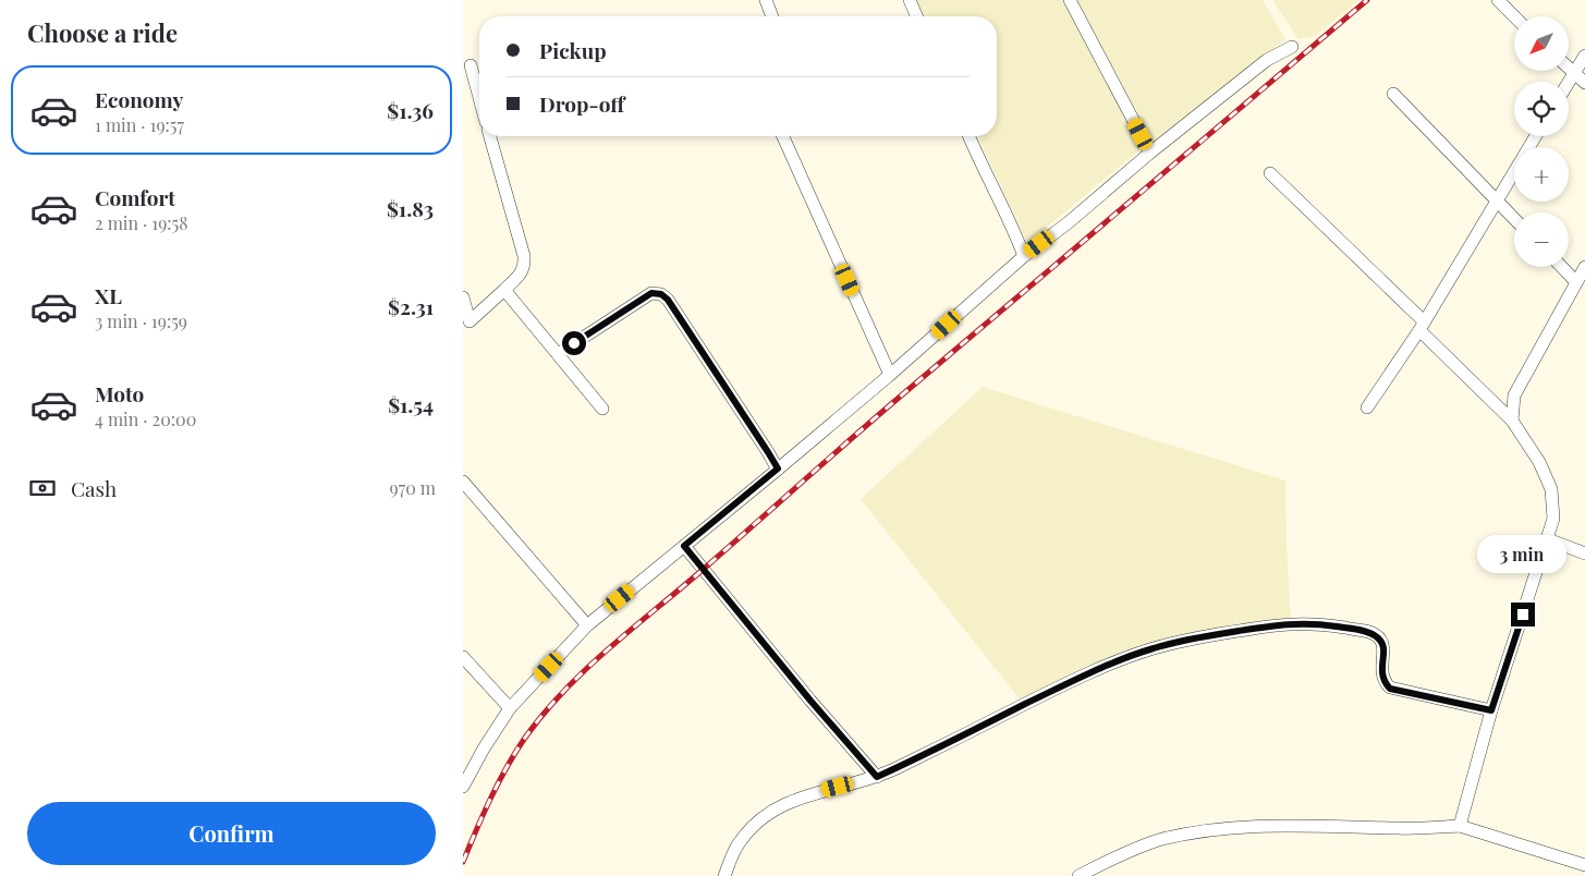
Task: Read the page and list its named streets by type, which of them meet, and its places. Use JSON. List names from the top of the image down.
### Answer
{
  "north": "bottom left",
  "page": {
    "heading": "Choose a ride",
    "map_buttons": ["+", "−"],
    "banner": ["Pickup", "Drop-off"],
    "list": [
      {
        "name": "Economy",
        "note": "1 min · 19:57",
        "value": "$1.36"
      },
      {
        "name": "Comfort",
        "note": "2 min · 19:58",
        "value": "$1.83"
      },
      {
        "name": "XL",
        "note": "3 min · 19:59",
        "value": "$2.31"
      },
      {
        "name": "Moto",
        "note": "4 min · 20:00",
        "value": "$1.54"
      }
    ],
    "pay": ["Cash", "970 m"],
    "bubble": "3 min",
    "buttons": "Confirm"
  }
}
